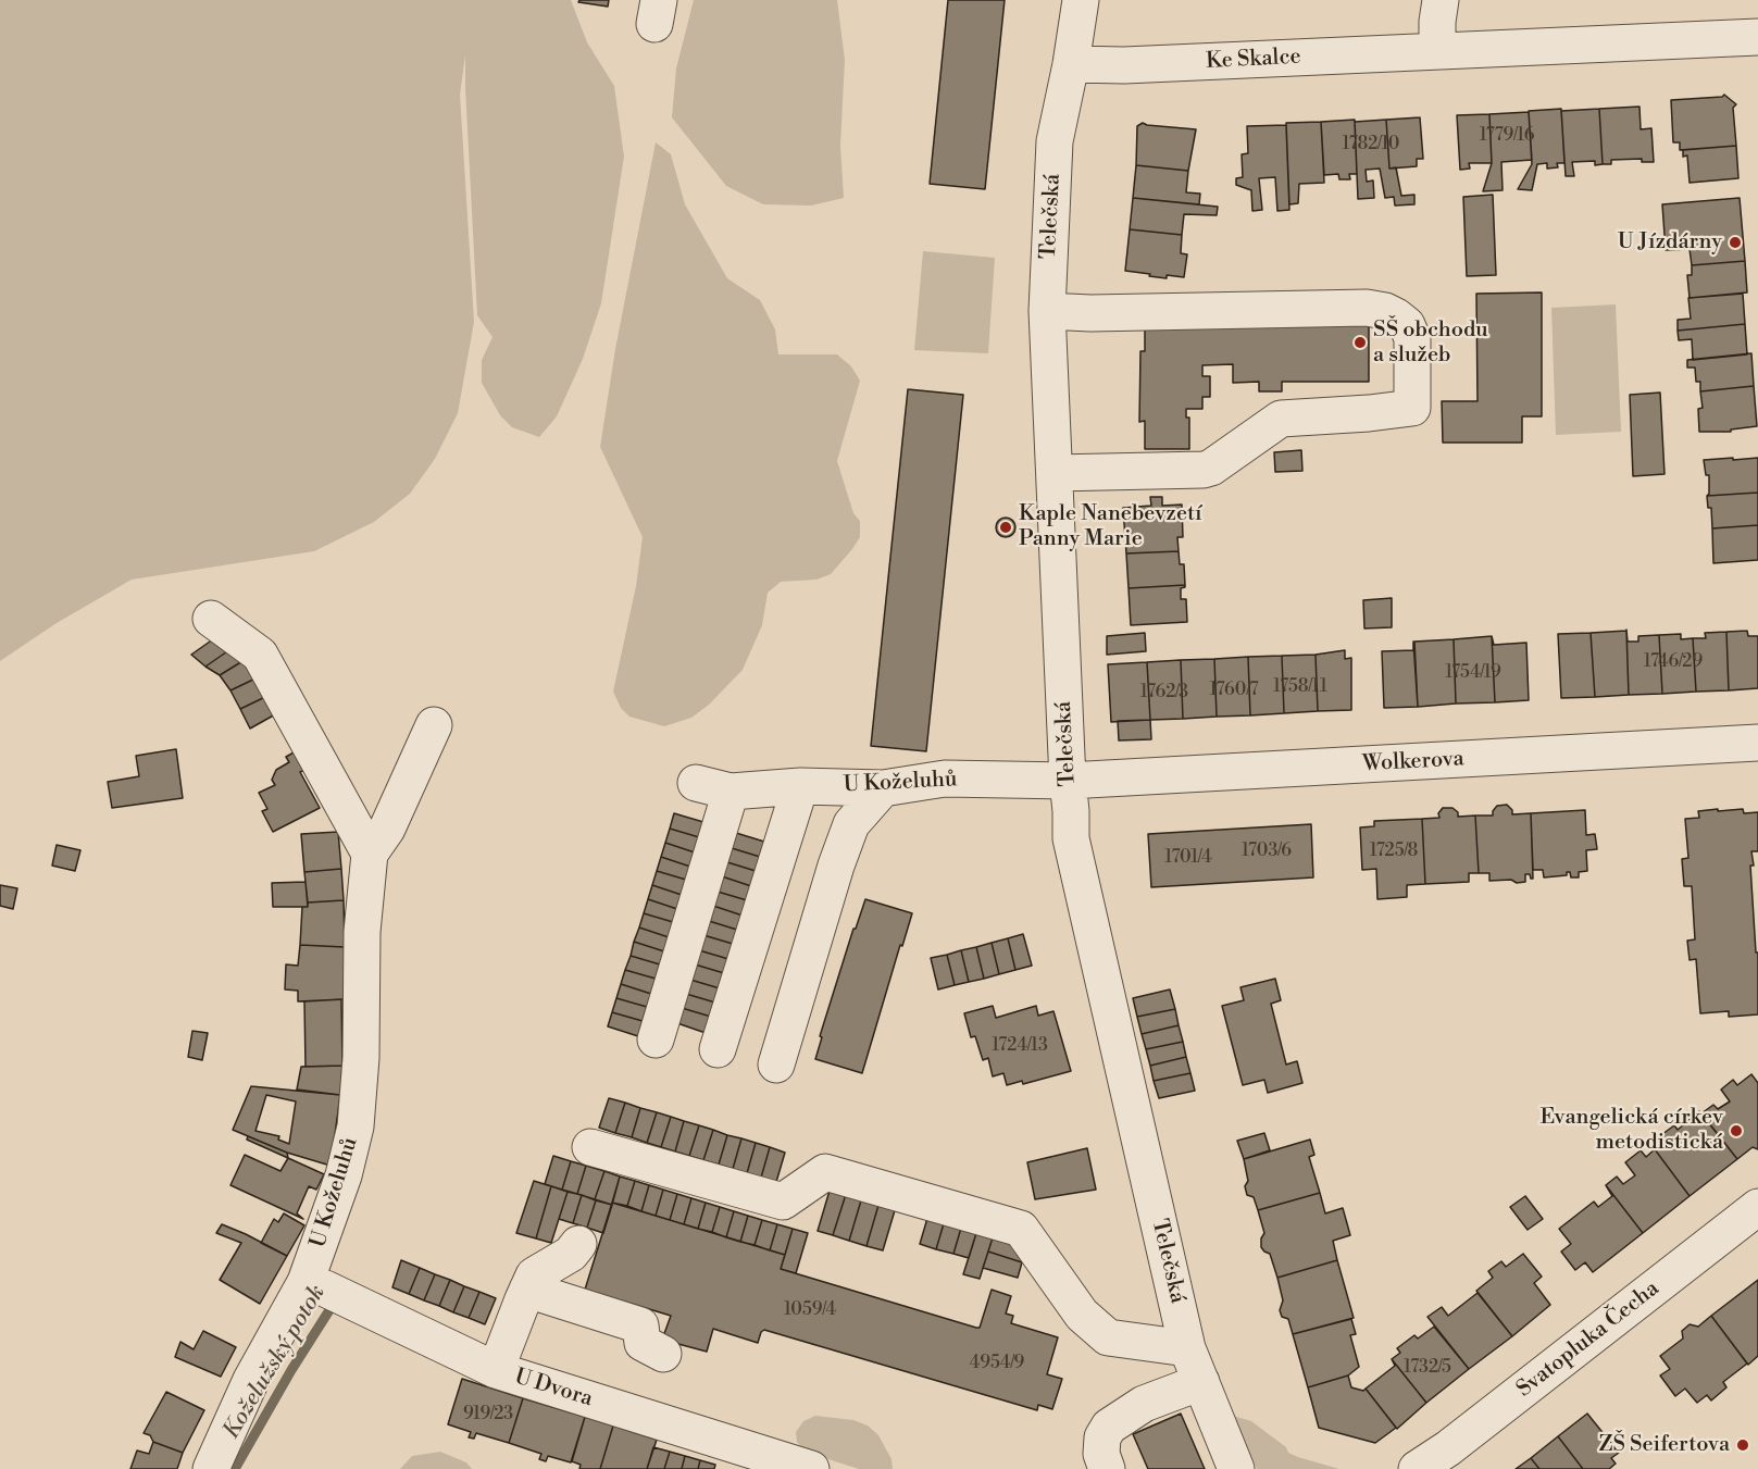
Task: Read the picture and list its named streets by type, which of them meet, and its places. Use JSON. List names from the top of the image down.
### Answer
{
  "streets": {
    "street": [
      "Ke Skalce",
      "Telečská",
      "Wolkerova",
      "U Koželuhů",
      "Svatopluka Čecha",
      "U Dvora"
    ]
  },
  "crossings": [
    ["Ke Skalce", "Telečská"],
    ["Telečská", "Wolkerova"],
    ["Telečská", "U Koželuhů"],
    ["Wolkerova", "U Koželuhů"],
    ["U Koželuhů", "U Dvora"]
  ],
  "water": ["Koželužský potok"],
  "places": [
    "U Jízdárny",
    "SŠ obchodu a služeb",
    "Kaple Nanebevzetí Panny Marie",
    "Evangelická církev metodistická",
    "ZŠ Seifertova"
  ],
  "house_numbers": [
    "1779/16",
    "1782/10",
    "1746/29",
    "1754/19",
    "1758/11",
    "1760/7",
    "1762/3",
    "1703/6",
    "1725/8",
    "1701/4",
    "1724/13",
    "1059/4",
    "4954/9",
    "1732/5",
    "919/23"
  ]
}
